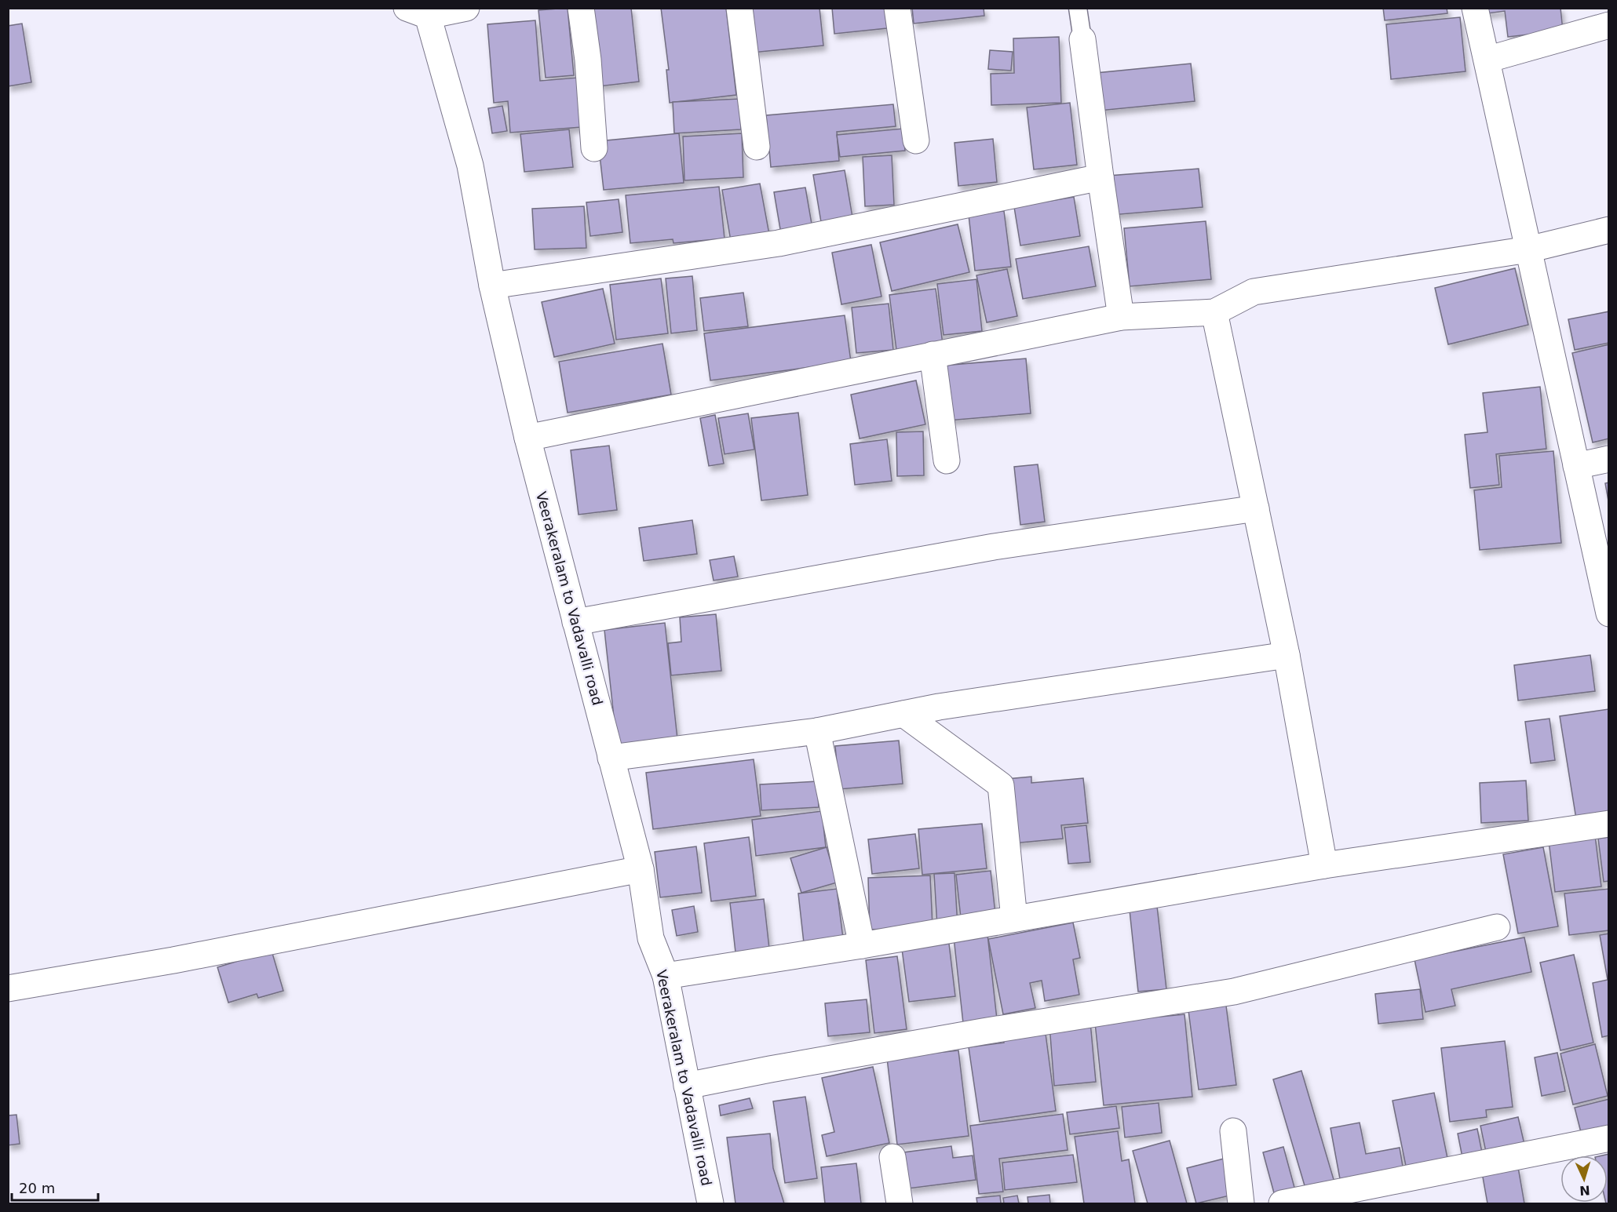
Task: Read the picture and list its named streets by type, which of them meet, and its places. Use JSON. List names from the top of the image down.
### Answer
{
  "streets": {
    "street": ["Veerakeralam to Vadavalli road"]
  },
  "scale_bar": "20 m",
  "north": "bottom"
}
